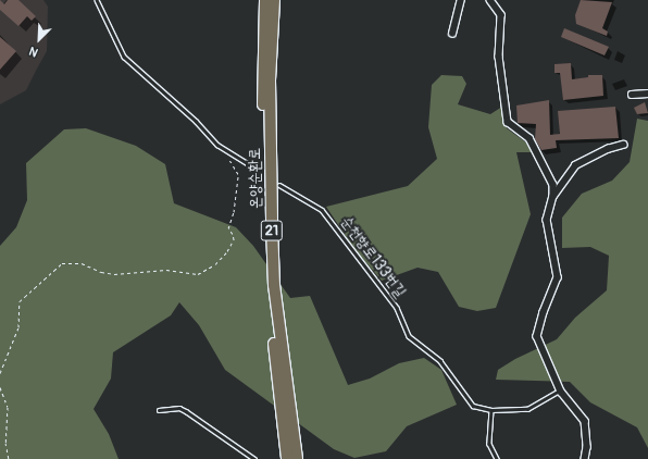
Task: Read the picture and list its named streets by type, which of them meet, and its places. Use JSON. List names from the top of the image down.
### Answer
{
  "streets": {
    "highway": ["온양순환로", "21"],
    "lane": ["순천향로133번길"]
  },
  "north": "bottom left"
}
